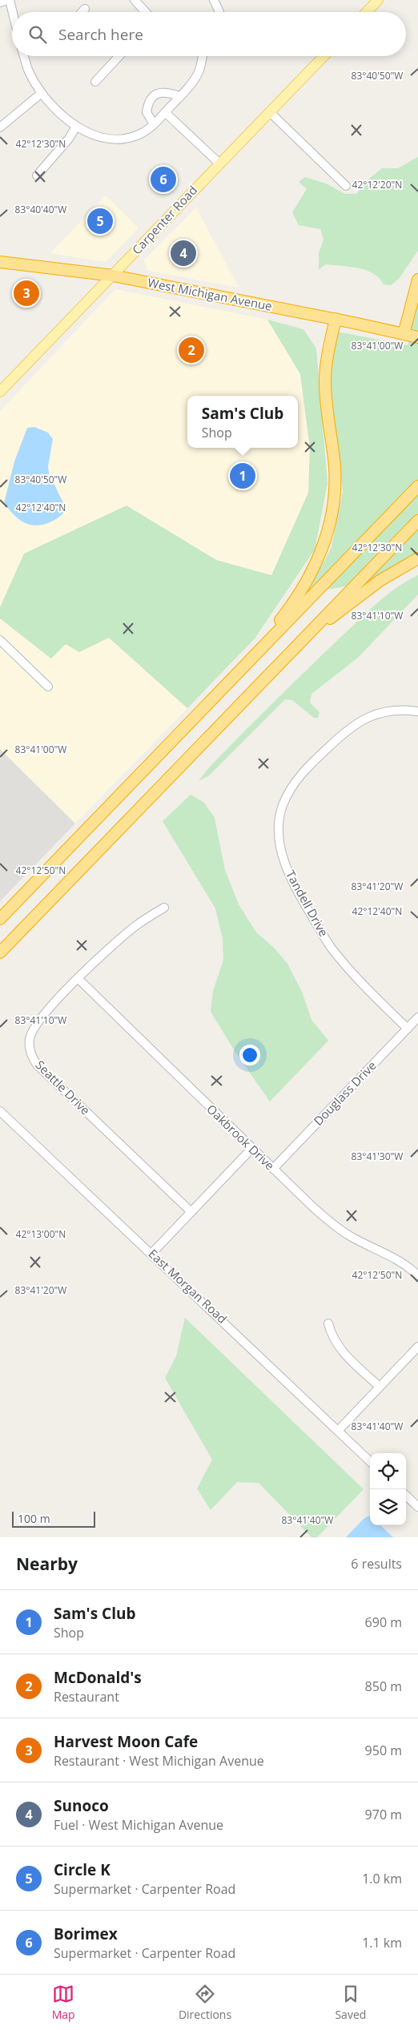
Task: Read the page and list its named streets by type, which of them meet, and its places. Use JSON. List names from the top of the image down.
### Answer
{
  "streets": {
    "highway": ["West Michigan Avenue"],
    "main road": ["Carpenter Road"],
    "street": [
      "Tandell Drive",
      "Seattle Drive",
      "Douglass Drive",
      "Oakbrook Drive",
      "East Morgan Road"
    ]
  },
  "crossings": [
    ["Carpenter Road", "West Michigan Avenue"],
    ["Tandell Drive", "Douglass Drive"],
    ["Seattle Drive", "Oakbrook Drive"],
    ["Douglass Drive", "Oakbrook Drive"]
  ],
  "scale_bar": "100 m",
  "page": {
    "search": "Search here",
    "pins": [
      "6",
      "5",
      "4",
      "3",
      "2",
      "1"
    ],
    "popup": ["Sam's Club", "Shop"],
    "scale": "100 m",
    "heading": ["Nearby", "6 results"],
    "list": [
      {
        "mark": "1",
        "name": "Sam's Club",
        "note": "Shop",
        "value": "690 m"
      },
      {
        "mark": "2",
        "name": "McDonald's",
        "note": "Restaurant",
        "value": "850 m"
      },
      {
        "mark": "3",
        "name": "Harvest Moon Cafe",
        "note": "Restaurant · West Michigan Avenue",
        "value": "950 m"
      },
      {
        "mark": "4",
        "name": "Sunoco",
        "note": "Fuel · West Michigan Avenue",
        "value": "970 m"
      },
      {
        "mark": "5",
        "name": "Circle K",
        "note": "Supermarket · Carpenter Road",
        "value": "1.0 km"
      },
      {
        "mark": "6",
        "name": "Borimex",
        "note": "Supermarket · Carpenter Road",
        "value": "1.1 km"
      }
    ],
    "nav": ["Map", "Directions", "Saved"]
  },
  "coordinates": [
    "83°40'50\"W",
    "42°12'30\"N",
    "42°12'20\"N",
    "83°40'40\"W",
    "83°41'00\"W",
    "42°12'40\"N",
    "83°41'10\"W",
    "42°12'50\"N",
    "83°41'20\"W",
    "83°41'30\"W",
    "42°13'00\"N",
    "83°41'40\"W"
  ]
}
